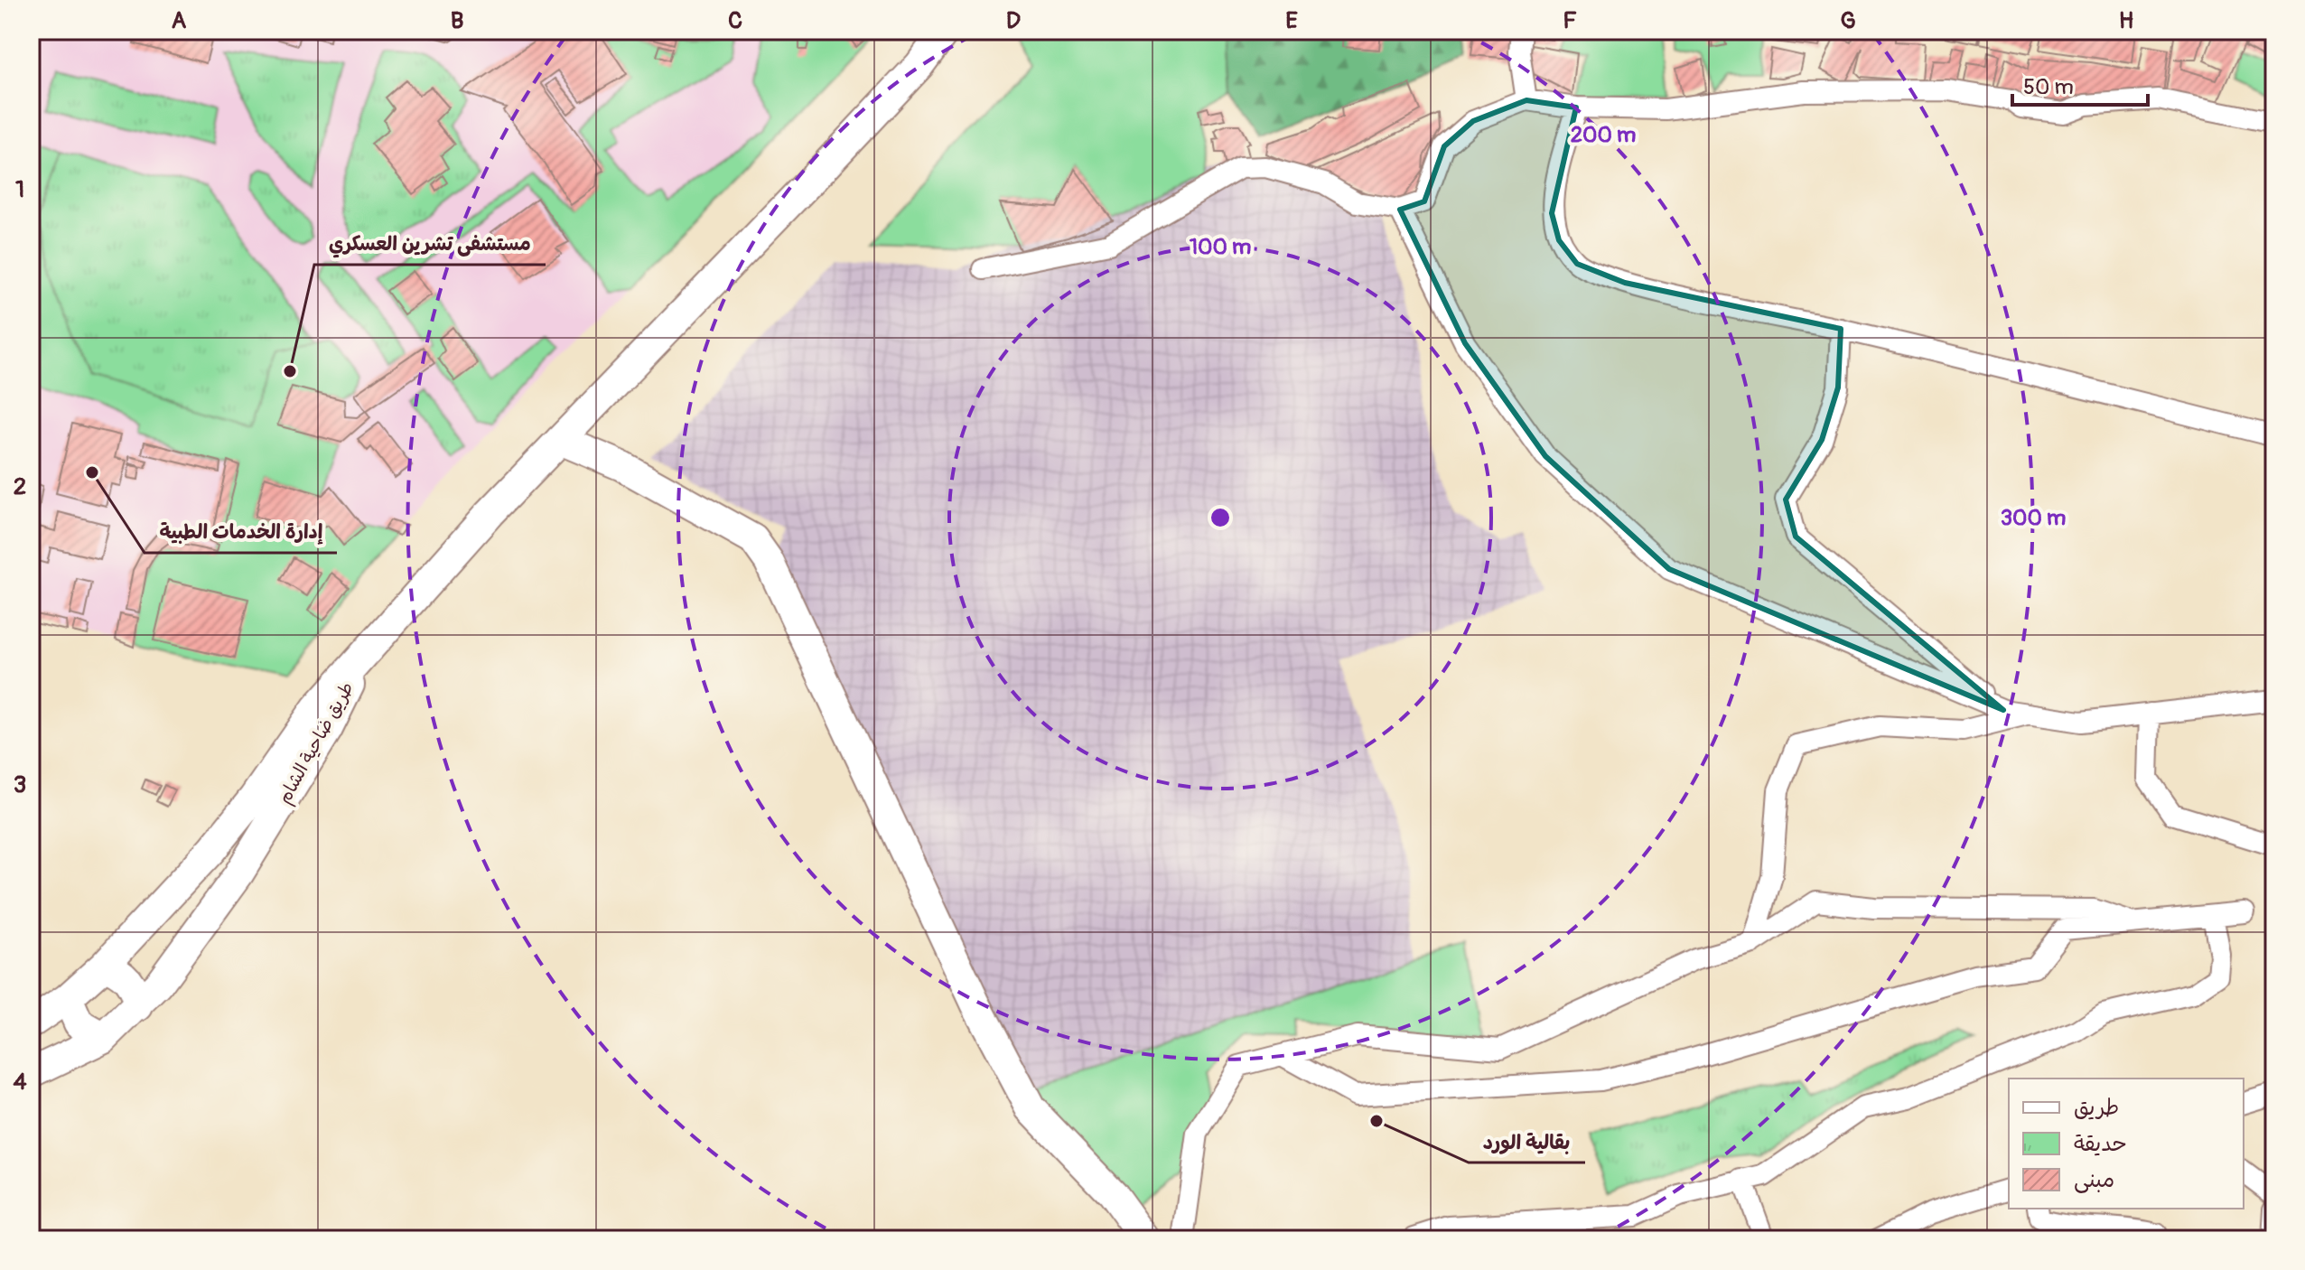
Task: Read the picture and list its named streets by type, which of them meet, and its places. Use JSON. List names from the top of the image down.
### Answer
{
  "streets": {
    "main road": ["طريق ضاحية الشام"]
  },
  "places": ["مستشفى تشرين العسكري", "إدارة الخدمات الطبية", "بقالية الورد"],
  "legend": ["طريق", "حديقة", "مبنى"],
  "scale_bar": "50 m",
  "grid": {
    "columns": [
      "A",
      "B",
      "C",
      "D",
      "E",
      "F",
      "G",
      "H"
    ],
    "rows": [
      "1",
      "2",
      "3",
      "4"
    ]
  },
  "rings": ["200 m", "100 m", "300 m"]
}
